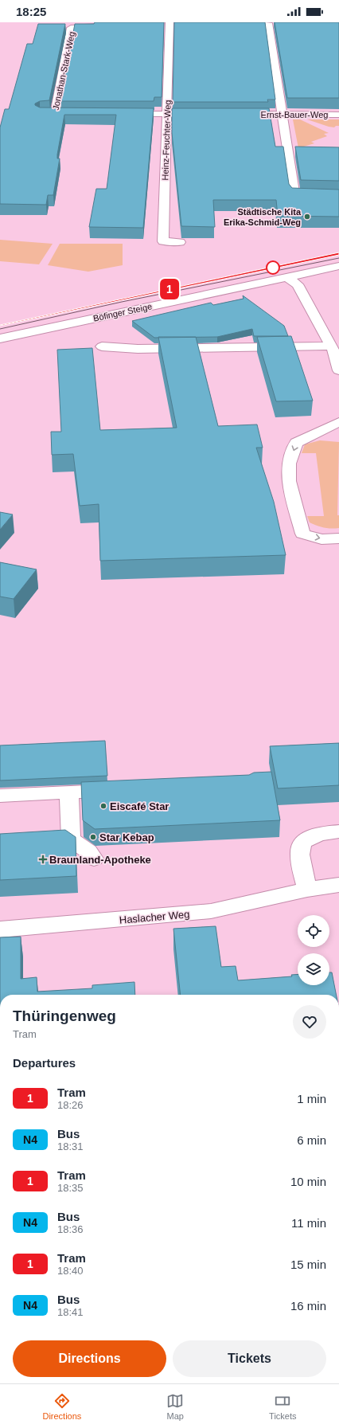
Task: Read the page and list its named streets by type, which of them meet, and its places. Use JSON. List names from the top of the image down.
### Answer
{
  "streets": {
    "street": [
      "Jonathan-Stark-Weg",
      "Ernst-Bauer-Weg",
      "Heinz-Feuchter-Weg",
      "Böfinger Steige",
      "Haslacher Weg"
    ]
  },
  "places": {
    "other": ["Städtische Kita Erika-Schmid-Weg", "Eiscafé Star", "Star Kebap"],
    "health": ["Braunland-Apotheke"]
  },
  "lines": ["tram line 1"],
  "page": {
    "status": "18:25",
    "on_map": "1",
    "heading": [
      ["Thüringenweg", "Tram"],
      "Departures"
    ],
    "list": [
      {
        "mark": "1",
        "name": "Tram",
        "note": "18:26",
        "value": "1 min"
      },
      {
        "mark": "N4",
        "name": "Bus",
        "note": "18:31",
        "value": "6 min"
      },
      {
        "mark": "1",
        "name": "Tram",
        "note": "18:35",
        "value": "10 min"
      },
      {
        "mark": "N4",
        "name": "Bus",
        "note": "18:36",
        "value": "11 min"
      },
      {
        "mark": "1",
        "name": "Tram",
        "note": "18:40",
        "value": "15 min"
      },
      {
        "mark": "N4",
        "name": "Bus",
        "note": "18:41",
        "value": "16 min"
      }
    ],
    "buttons": ["Directions", "Tickets"],
    "tabs": ["Directions", "Map", "Tickets"]
  }
}
